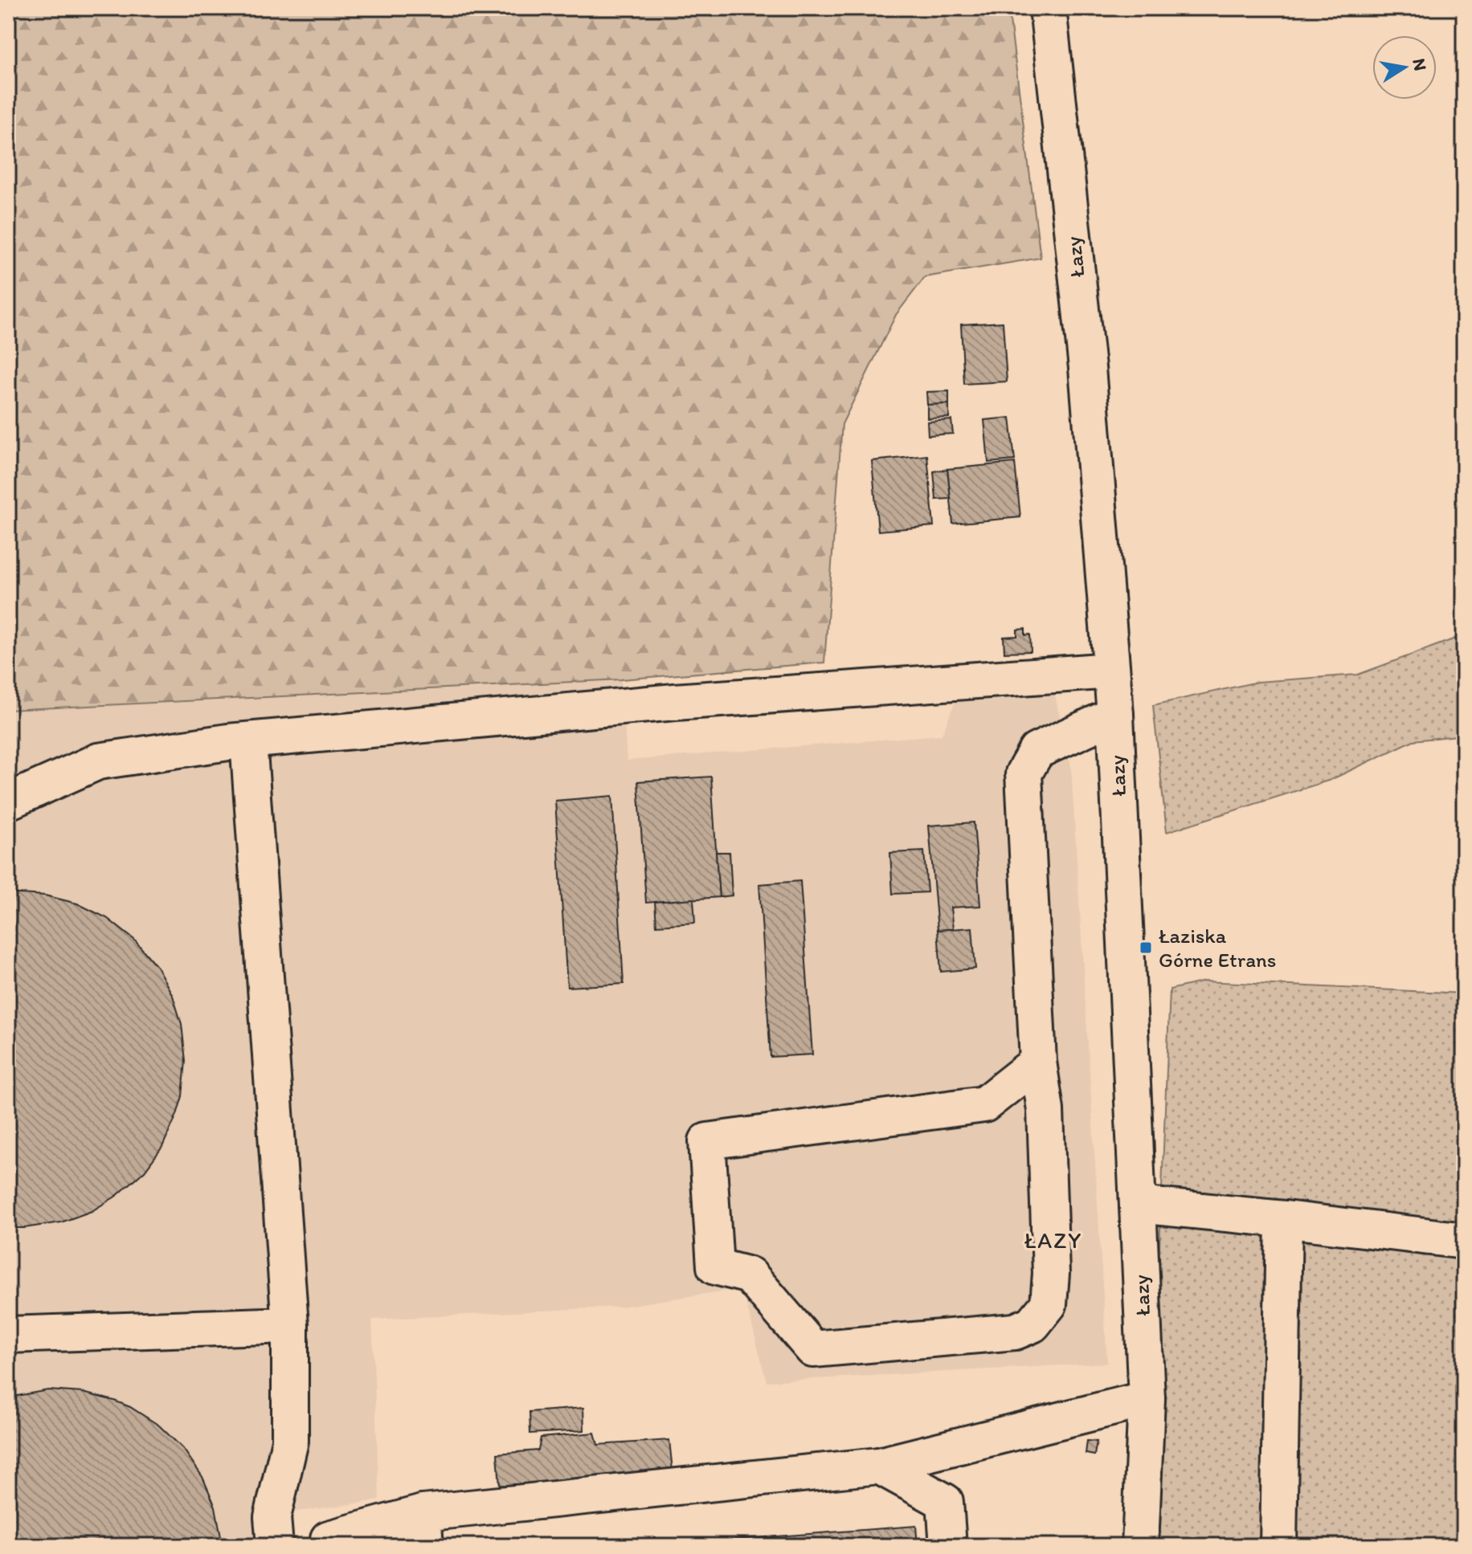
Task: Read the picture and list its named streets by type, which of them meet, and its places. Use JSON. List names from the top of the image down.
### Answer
{
  "streets": {
    "street": ["Łazy"]
  },
  "districts": ["ŁAZY"],
  "places": {
    "transit": ["Łaziska Górne Etrans"]
  },
  "north": "right"
}
